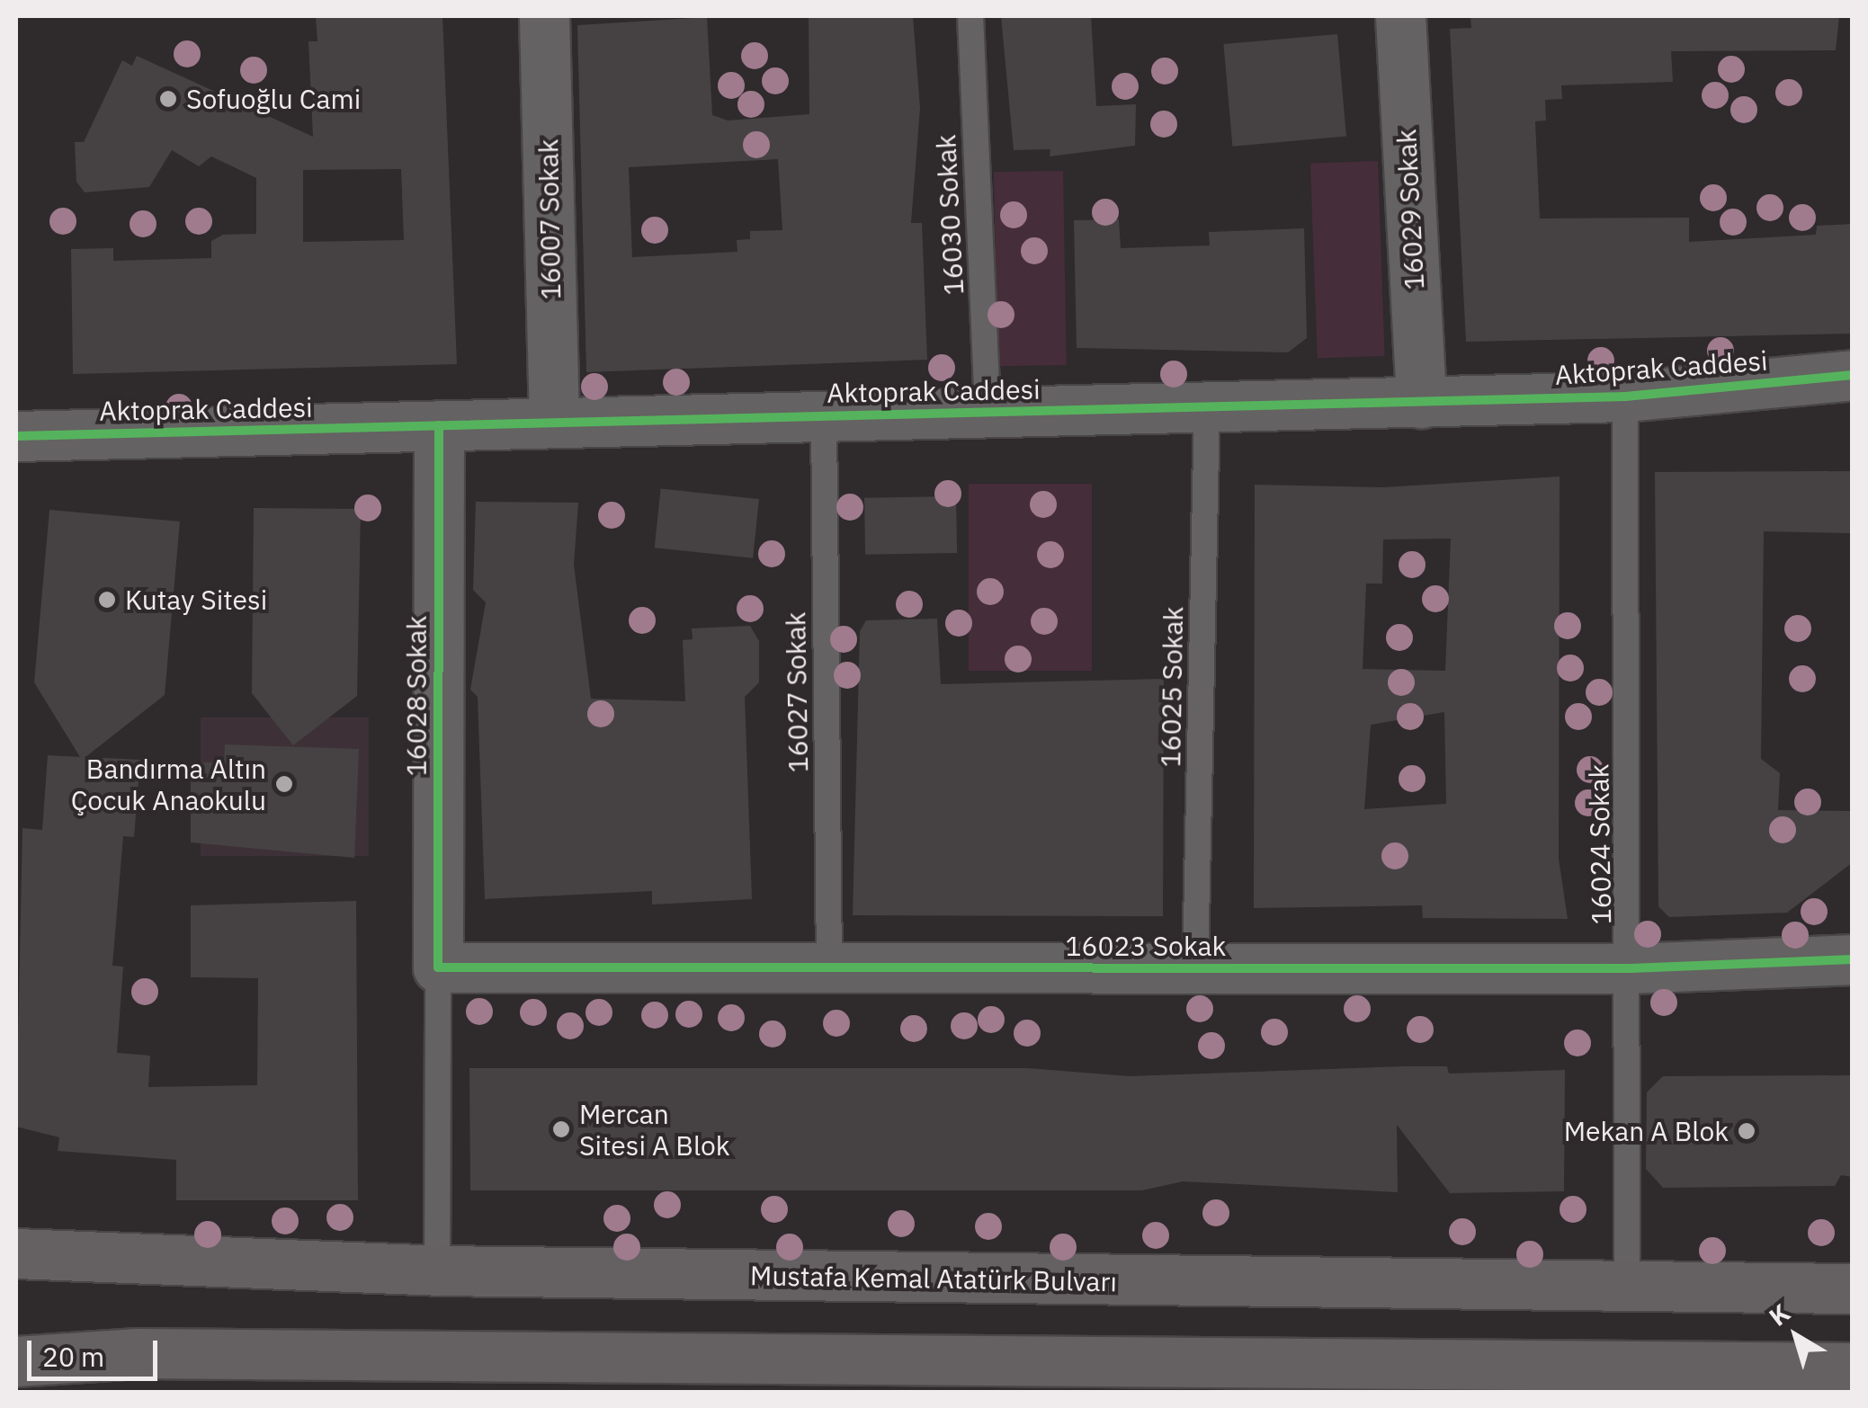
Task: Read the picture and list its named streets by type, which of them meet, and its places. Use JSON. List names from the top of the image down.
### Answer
{
  "streets": {
    "main road": ["Mustafa Kemal Atatürk Bulvarı"],
    "street": [
      "16029 Sokak",
      "16007 Sokak",
      "Aktoprak Caddesi",
      "16028 Sokak",
      "16023 Sokak"
    ],
    "lane": [
      "16030 Sokak",
      "16025 Sokak",
      "16027 Sokak",
      "16024 Sokak"
    ]
  },
  "crossings": [
    ["16029 Sokak", "Aktoprak Caddesi"],
    ["16030 Sokak", "Aktoprak Caddesi"],
    ["16007 Sokak", "Aktoprak Caddesi"],
    ["Aktoprak Caddesi", "16025 Sokak"],
    ["Aktoprak Caddesi", "16027 Sokak"],
    ["Aktoprak Caddesi", "16028 Sokak"],
    ["Aktoprak Caddesi", "16024 Sokak"],
    ["16025 Sokak", "16023 Sokak"],
    ["16027 Sokak", "16023 Sokak"],
    ["16028 Sokak", "16023 Sokak"],
    ["16028 Sokak", "Mustafa Kemal Atatürk Bulvarı"],
    ["16024 Sokak", "16023 Sokak"],
    ["16024 Sokak", "Mustafa Kemal Atatürk Bulvarı"]
  ],
  "places": [
    "Sofuoğlu Cami",
    "Kutay Sitesi",
    "Bandırma Altın Çocuk Anaokulu",
    "Mercan Sitesi A Blok",
    "Mekan A Blok"
  ],
  "scale_bar": "20 m",
  "north": "top left"
}
